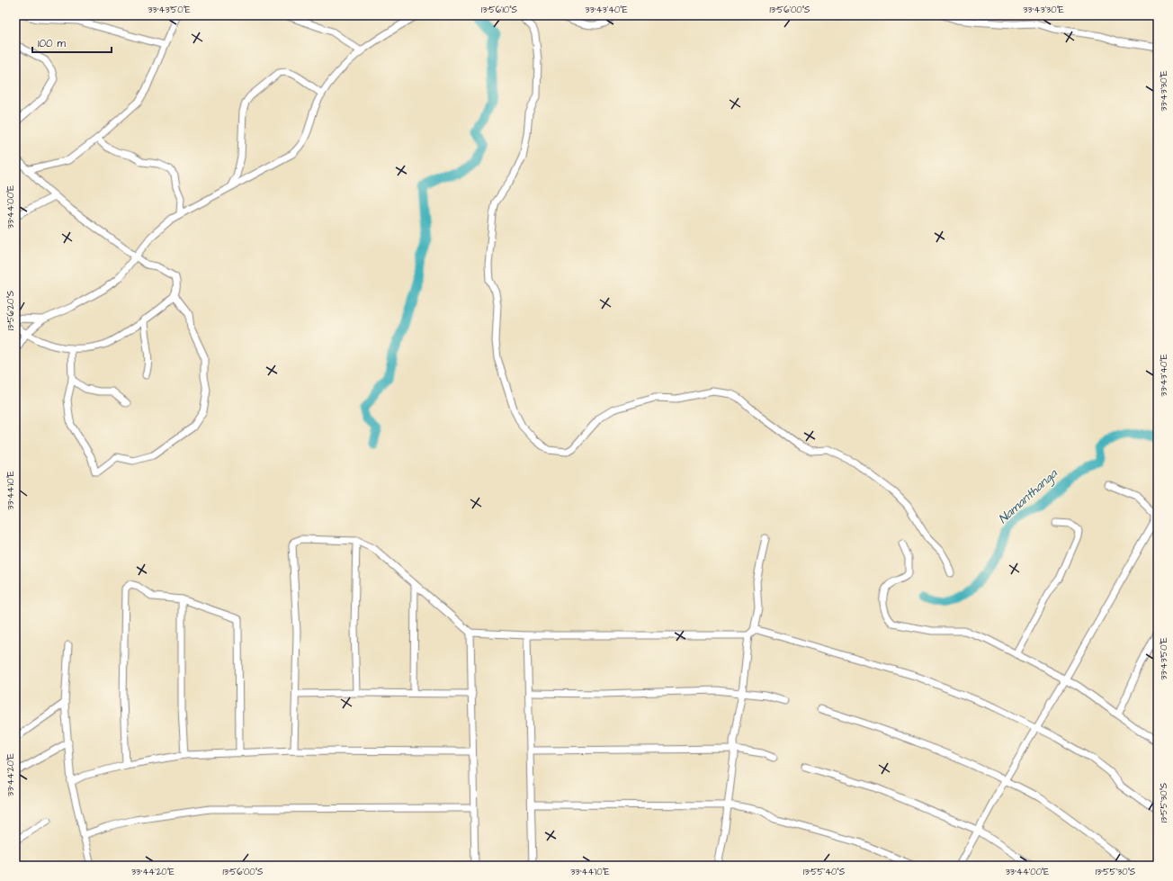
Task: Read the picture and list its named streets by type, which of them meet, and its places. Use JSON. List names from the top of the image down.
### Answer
{
  "water": ["Namanthanga"],
  "scale_bar": "100 m",
  "coordinates": [
    "33°43'50\"E",
    "13°56'10\"S",
    "33°43'40\"E",
    "13°56'00\"S",
    "33°43'30\"E",
    "33°44'00\"E",
    "13°56'20\"S",
    "33°44'10\"E",
    "33°44'20\"E",
    "13°55'30\"S",
    "13°55'40\"S"
  ]
}
